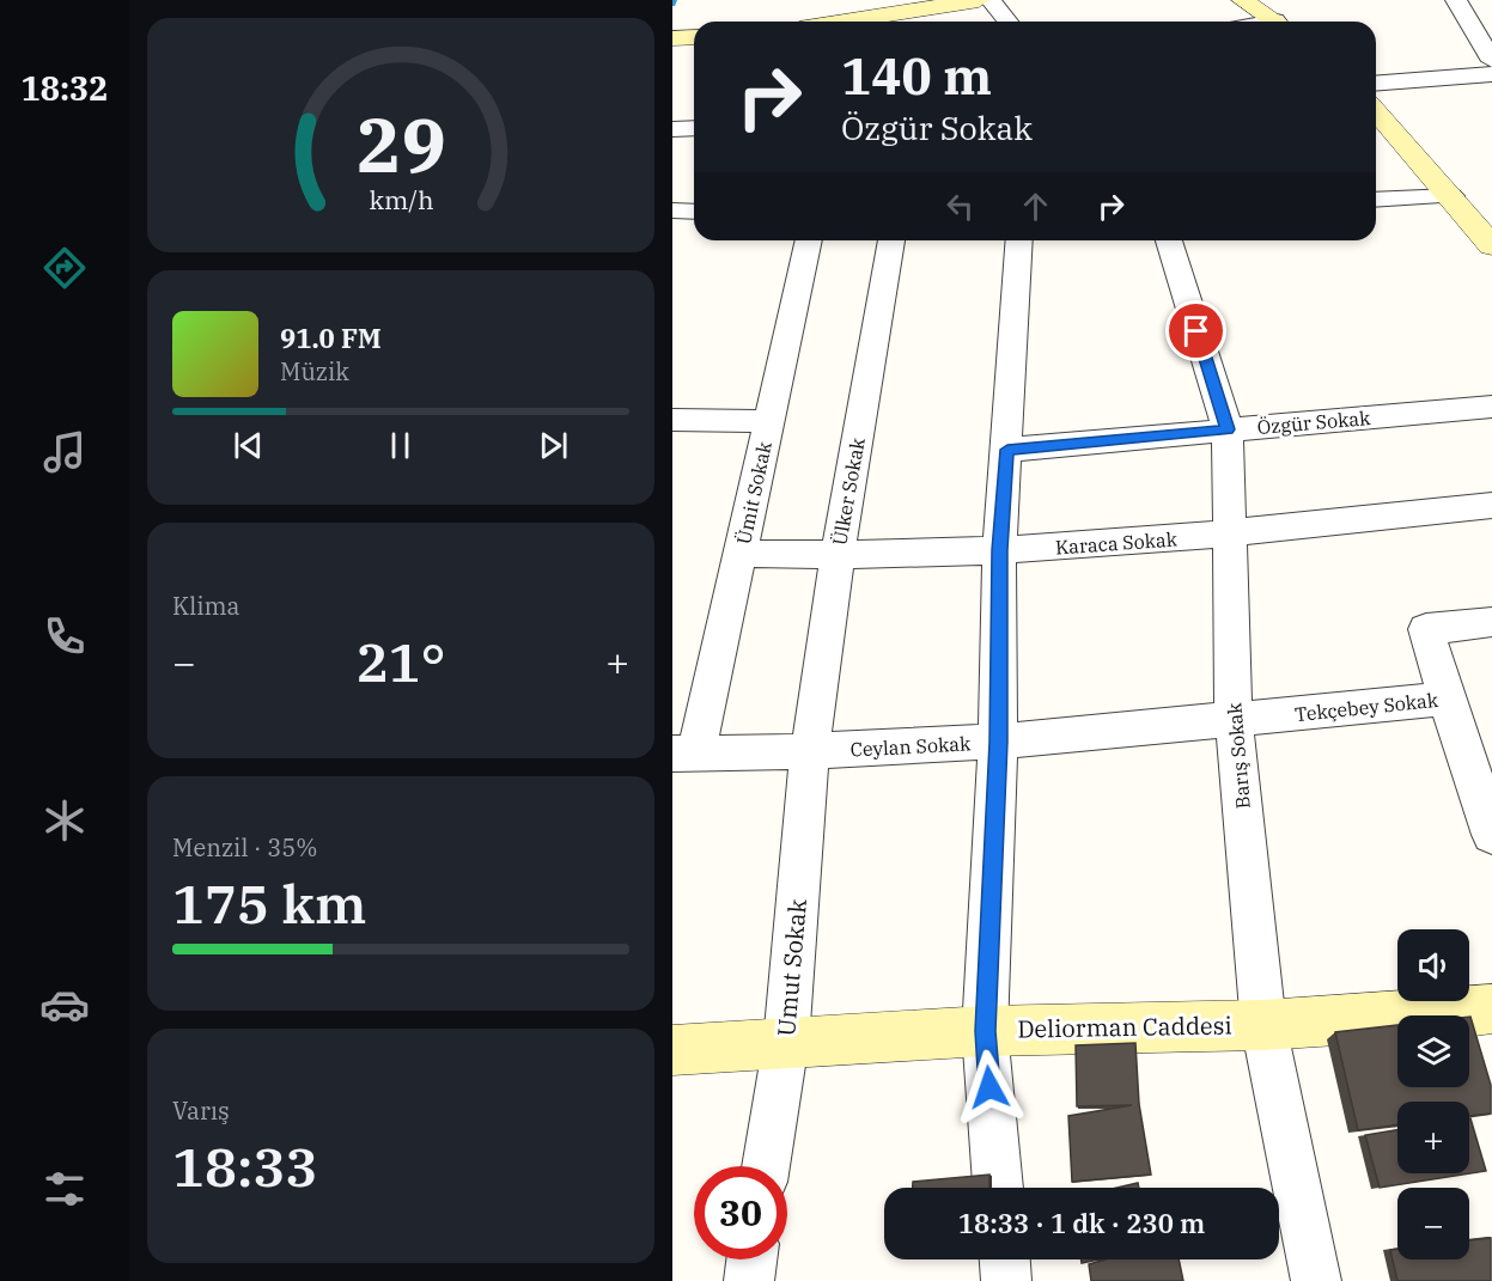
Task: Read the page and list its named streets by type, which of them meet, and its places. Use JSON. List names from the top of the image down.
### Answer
{
  "streets": {
    "street": [
      "Özgür Sokak",
      "Ülker Sokak",
      "Ümit Sokak",
      "Karaca Sokak",
      "Tekçebey Sokak",
      "Ceylan Sokak",
      "Barış Sokak",
      "Umut Sokak",
      "Deliorman Caddesi"
    ]
  },
  "crossings": [
    ["Özgür Sokak", "Barış Sokak"],
    ["Ülker Sokak", "Karaca Sokak"],
    ["Ülker Sokak", "Ceylan Sokak"],
    ["Ülker Sokak", "Umut Sokak"],
    ["Ümit Sokak", "Karaca Sokak"],
    ["Ümit Sokak", "Ceylan Sokak"],
    ["Karaca Sokak", "Barış Sokak"],
    ["Tekçebey Sokak", "Ceylan Sokak"],
    ["Tekçebey Sokak", "Barış Sokak"],
    ["Ceylan Sokak", "Barış Sokak"],
    ["Ceylan Sokak", "Umut Sokak"],
    ["Barış Sokak", "Deliorman Caddesi"],
    ["Umut Sokak", "Deliorman Caddesi"]
  ],
  "page": {
    "tabs": "18:32",
    "turn": ["140 m", "Özgür Sokak"],
    "song": ["91.0 FM", "Müzik"],
    "tile": [
      "Klima",
      ["Menzil · 35%", "175 km"],
      ["Varış", "18:33"]
    ],
    "heat": ["−", "21°", "+"],
    "map_buttons": ["+", "−"],
    "limit": "30",
    "trip": "18:33 · 1 dk · 230 m",
    "gauge": ["29", "km/h"]
  }
}
